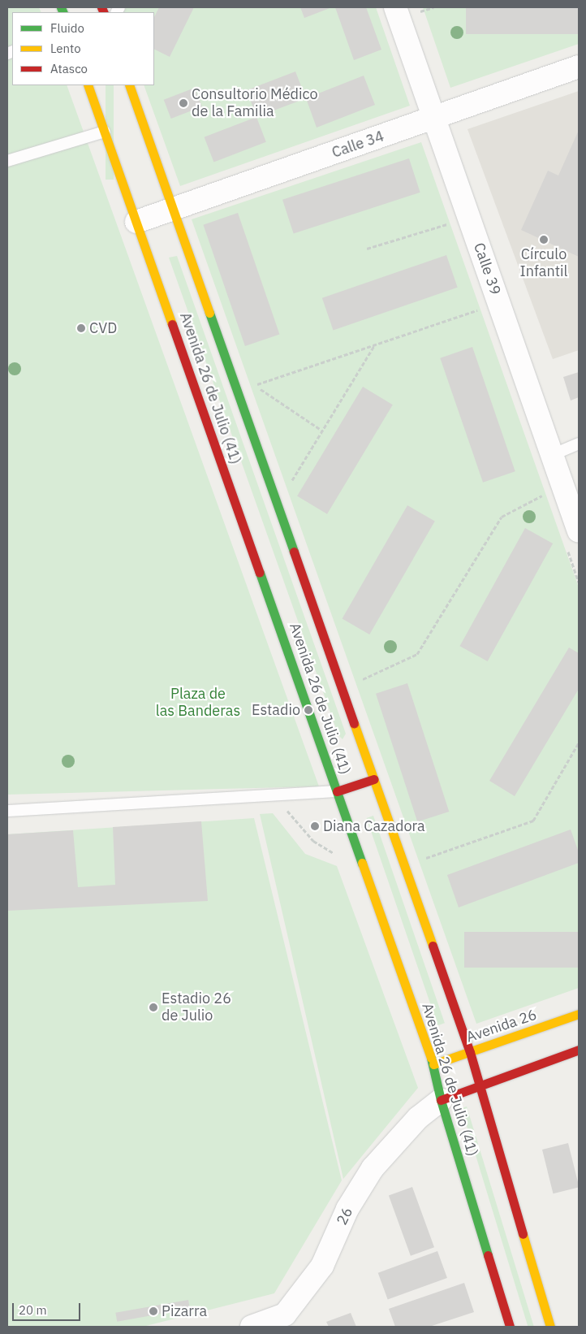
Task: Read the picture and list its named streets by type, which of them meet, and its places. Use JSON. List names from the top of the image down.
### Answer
{
  "streets": {
    "main road": ["Avenida 26 de Julio (41)", "Avenida 26"],
    "street": ["Calle 34", "Calle 39", "26"]
  },
  "crossings": [
    ["Calle 34", "Calle 39"],
    ["Calle 34", "Avenida 26 de Julio (41)"],
    ["Avenida 26 de Julio (41)", "Avenida 26"],
    ["Avenida 26 de Julio (41)", "26"]
  ],
  "parks": ["Plaza de las Banderas"],
  "places": [
    "Consultorio Médico de la Familia",
    "Círculo Infantil",
    "CVD",
    "Estadio",
    "Diana Cazadora",
    "Estadio 26 de Julio",
    "Pizarra"
  ],
  "legend": ["Fluido", "Lento", "Atasco"],
  "scale_bar": "20 m"
}
